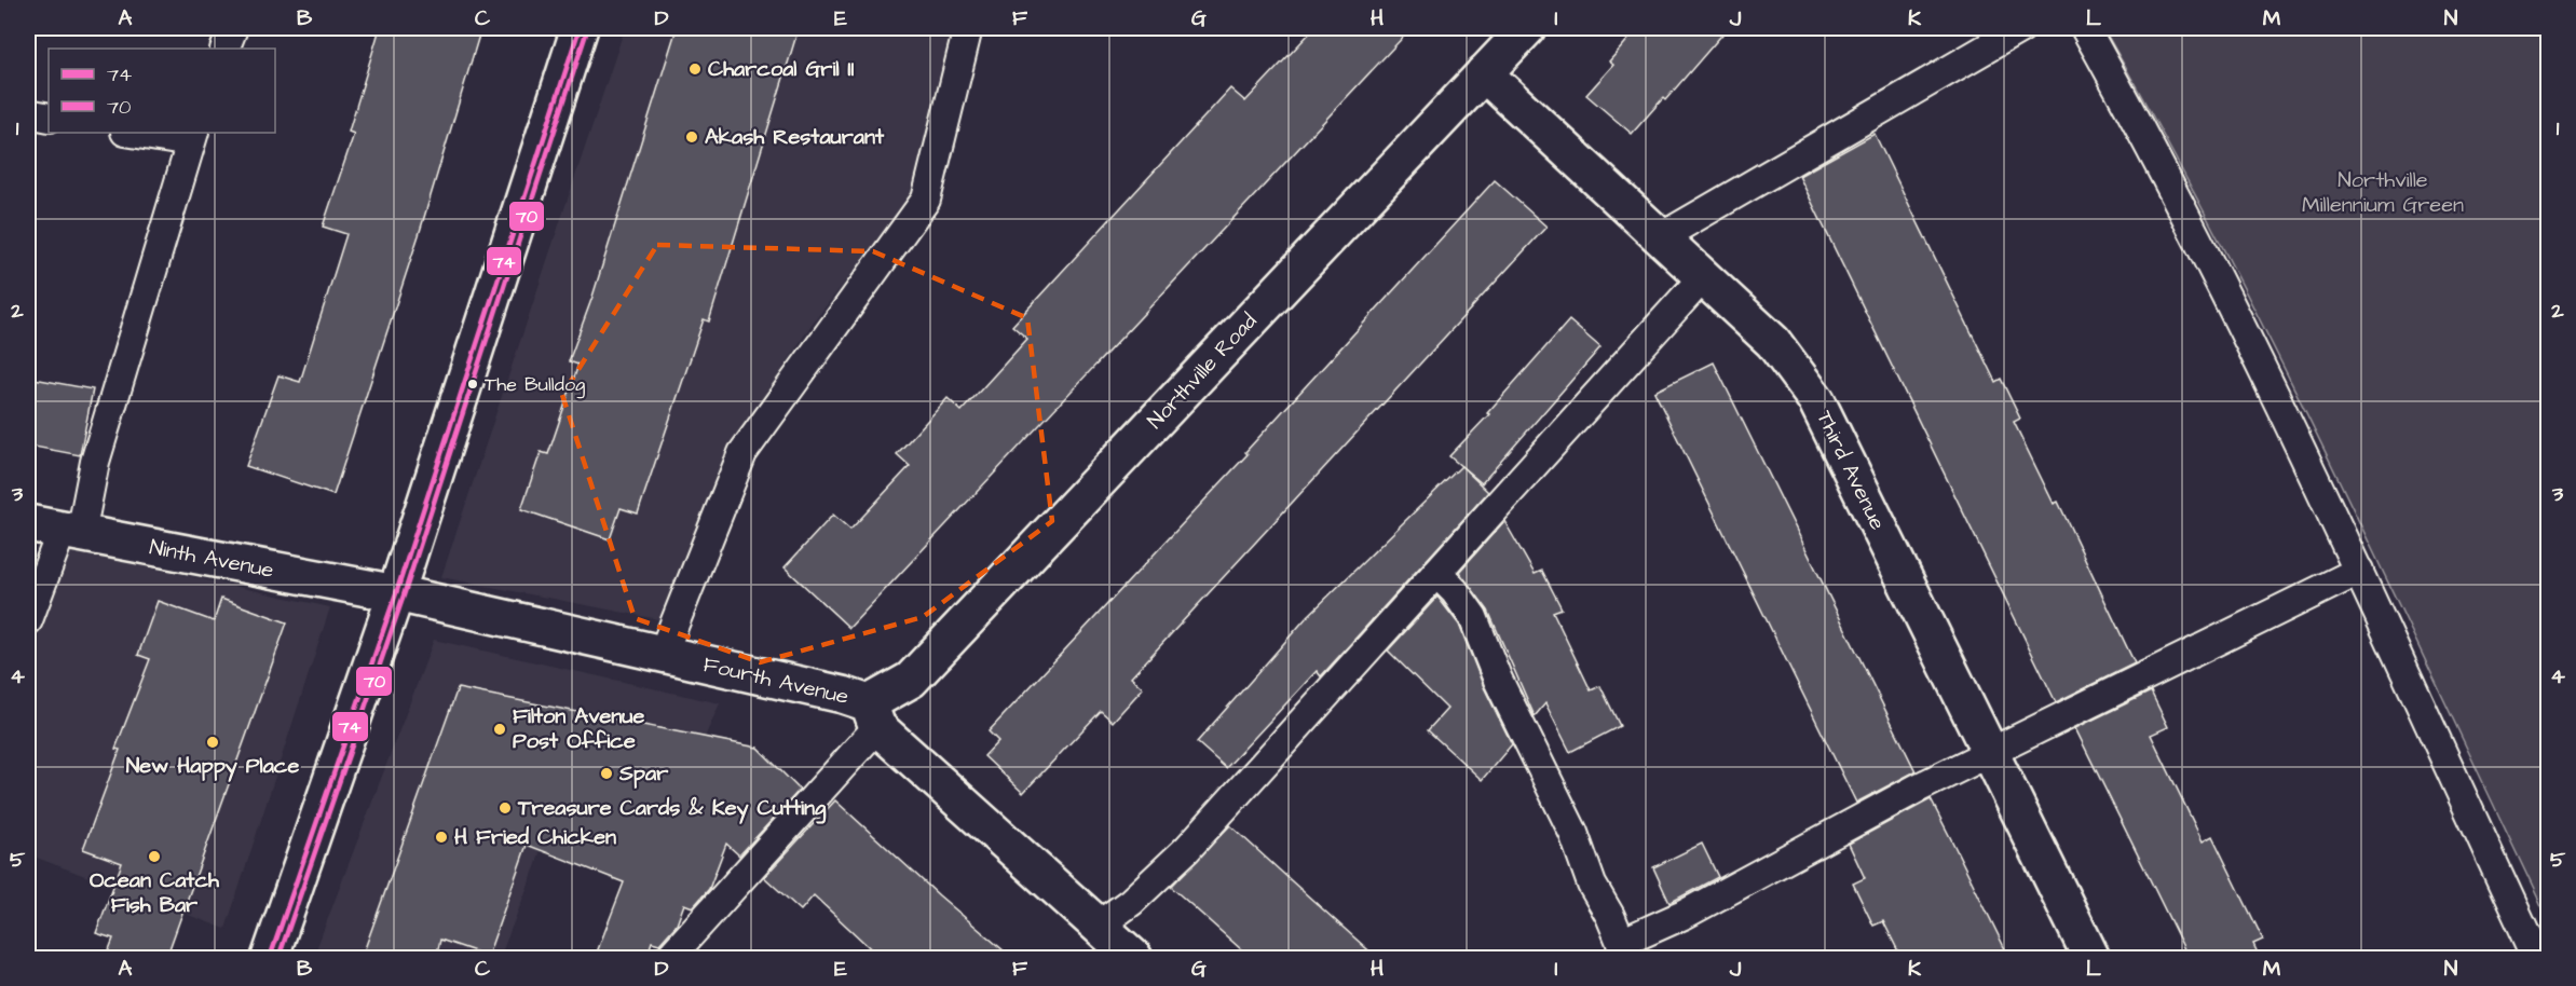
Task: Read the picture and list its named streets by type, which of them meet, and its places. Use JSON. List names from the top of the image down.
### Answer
{
  "streets": {
    "street": [
      "Northville Road",
      "Third Avenue",
      "Ninth Avenue",
      "Fourth Avenue"
    ]
  },
  "crossings": [
    ["Northville Road", "Third Avenue"],
    ["Northville Road", "Fourth Avenue"],
    ["Ninth Avenue", "Fourth Avenue"]
  ],
  "parks": ["Northville Millennium Green"],
  "places": [
    "Charcoal Gril II",
    "Akash Restaurant",
    "The Bulldog",
    "Filton Avenue Post Office",
    "New Happy Place",
    "Spar",
    "Treasure Cards & Key Cutting",
    "H Fried Chicken",
    "Ocean Catch Fish Bar"
  ],
  "lines": ["transit line 74", "transit line 70"],
  "legend": ["74", "70"],
  "grid": {
    "columns": [
      "A",
      "B",
      "C",
      "D",
      "E",
      "F",
      "G",
      "H",
      "I",
      "J",
      "K",
      "L",
      "M",
      "N"
    ],
    "rows": [
      "1",
      "2",
      "3",
      "4",
      "5"
    ]
  }
}
